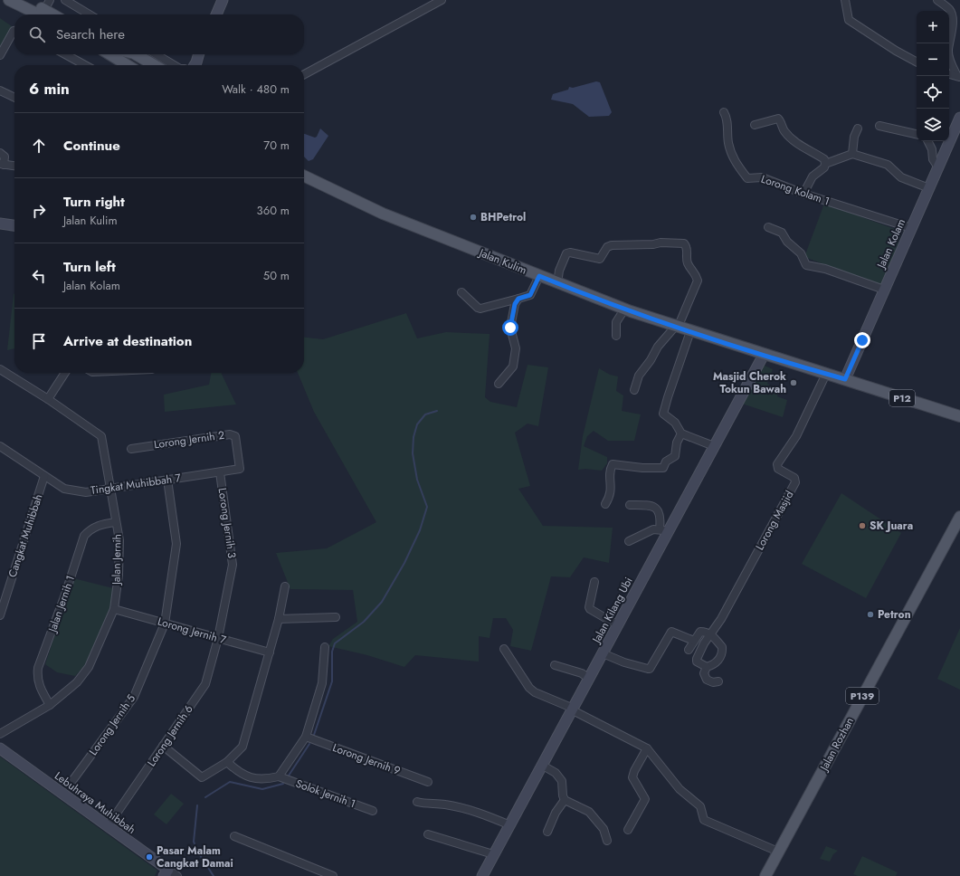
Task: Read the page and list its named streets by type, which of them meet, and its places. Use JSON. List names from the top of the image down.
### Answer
{
  "streets": {
    "main road": [
      "Jalan Kulim",
      "P12",
      "P139",
      "Jalan Rozhan"
    ],
    "street": [
      "Lorong Kolam 1",
      "Jalan Kolam",
      "Lorong Jernih 2",
      "Tingkat Muhibbah 7",
      "Lorong Masjid",
      "Lorong Jernih 3",
      "Cangkat Muhibbah",
      "Jalan Jernih",
      "Jalan Jernih 1",
      "Jalan Kilang Ubi",
      "Lorong Jernih 7",
      "Lorong Jernih 5",
      "Lorong Jernih 6",
      "Lorong Jernih 9",
      "Solok Jernih 1",
      "Lebuhraya Muhibbah"
    ]
  },
  "crossings": [
    ["Lorong Kolam 1", "Jalan Kolam"],
    ["Jalan Kolam", "Jalan Kulim"],
    ["Jalan Kulim", "Lorong Masjid"],
    ["Jalan Kulim", "Jalan Kilang Ubi"],
    ["Lorong Jernih 2", "Tingkat Muhibbah 7"],
    ["Tingkat Muhibbah 7", "Lorong Jernih 3"],
    ["Tingkat Muhibbah 7", "Cangkat Muhibbah"],
    ["Tingkat Muhibbah 7", "Jalan Jernih"],
    ["Tingkat Muhibbah 7", "Lorong Jernih 5"],
    ["Lorong Jernih 3", "Lorong Jernih 7"],
    ["Lorong Jernih 3", "Lorong Jernih 6"],
    ["Jalan Jernih", "Jalan Jernih 1"],
    ["Jalan Jernih", "Lorong Jernih 7"],
    ["Lorong Jernih 7", "Lorong Jernih 5"],
    ["Lorong Jernih 7", "Lorong Jernih 6"],
    ["Lorong Jernih 6", "Lebuhraya Muhibbah"]
  ],
  "places": [
    "BHPetrol",
    "Masjid Cherok Tokun Bawah",
    "SK Juara",
    "Petron",
    "Pasar Malam Cangkat Damai"
  ],
  "page": {
    "map_buttons": ["+", "−"],
    "search": "Search here",
    "heading": ["6 min", "Walk · 480 m"],
    "list": [
      ["Continue", "70 m"],
      ["Turn right", "Jalan Kulim", "360 m"],
      ["Turn left", "Jalan Kolam", "50 m"],
      "Arrive at destination"
    ]
  }
}
